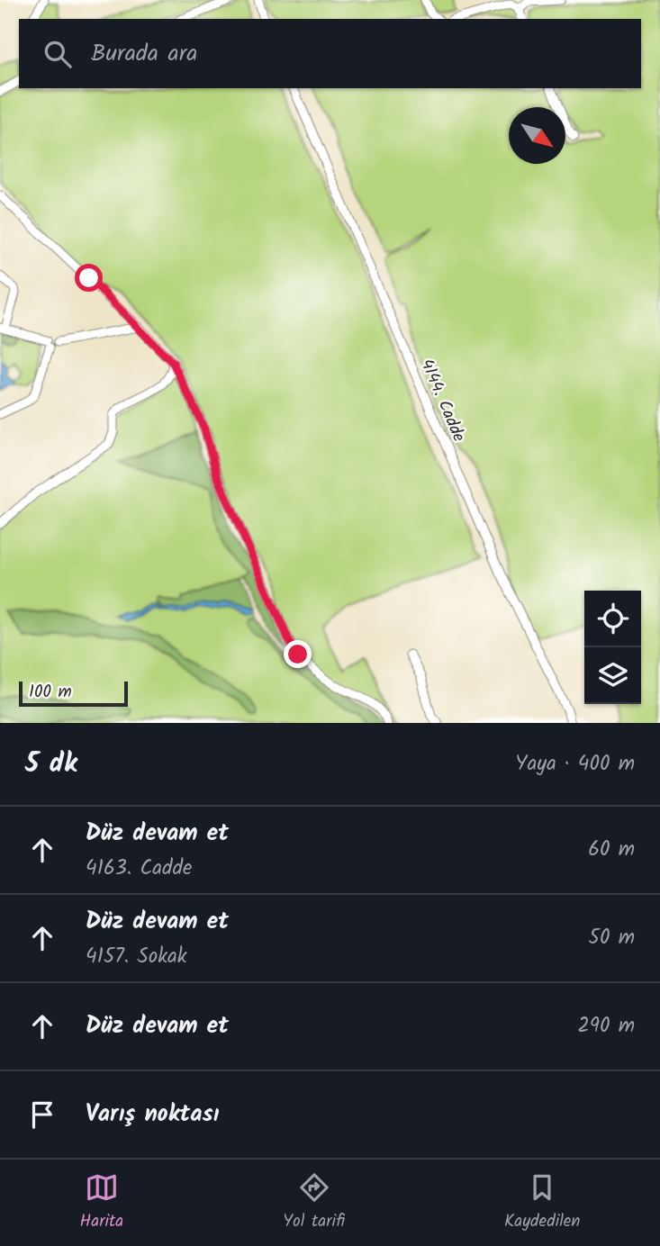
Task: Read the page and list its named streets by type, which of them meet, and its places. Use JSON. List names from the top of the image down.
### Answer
{
  "streets": {
    "street": ["4144. Cadde"]
  },
  "scale_bar": "100 m",
  "north": "bottom right",
  "page": {
    "search": "Burada ara",
    "scale": "100 m",
    "heading": ["5 dk", "Yaya · 400 m"],
    "list": [
      ["Düz devam et", "4163. Cadde", "60 m"],
      ["Düz devam et", "4157. Sokak", "50 m"],
      ["Düz devam et", "290 m"],
      "Varış noktası"
    ],
    "nav": ["Harita", "Yol tarifi", "Kaydedilen"]
  }
}
